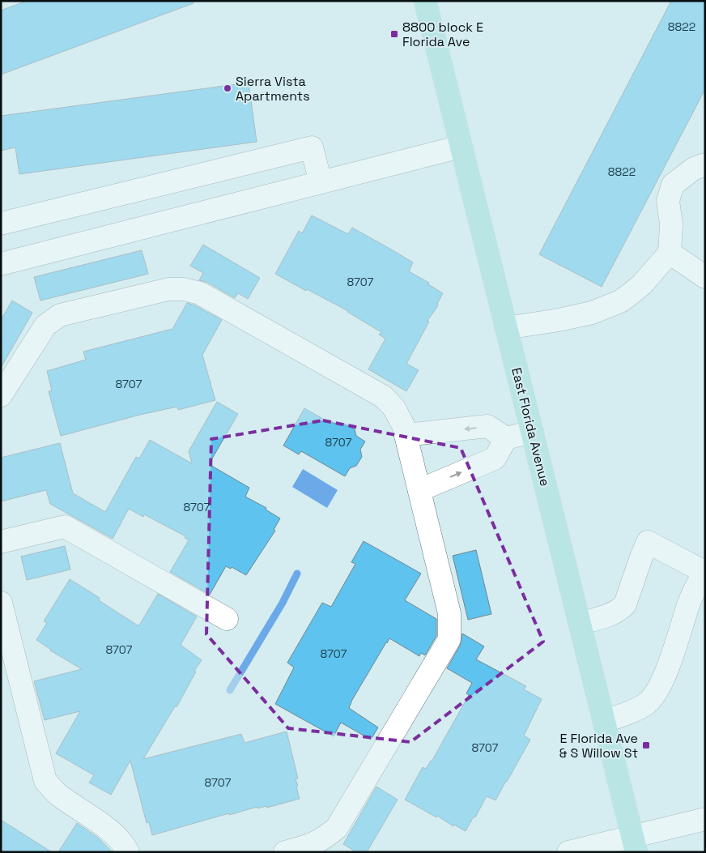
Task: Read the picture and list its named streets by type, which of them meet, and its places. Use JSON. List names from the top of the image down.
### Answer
{
  "streets": {
    "main road": ["East Florida Avenue"]
  },
  "places": {
    "transit": ["8800 block E Florida Ave", "E Florida Ave & S Willow St"],
    "other": ["Sierra Vista Apartments"]
  },
  "house_numbers": [
    "8822",
    "8822",
    "8707",
    "8707",
    "8707",
    "8707",
    "8707",
    "8707",
    "8707",
    "8707"
  ]
}
